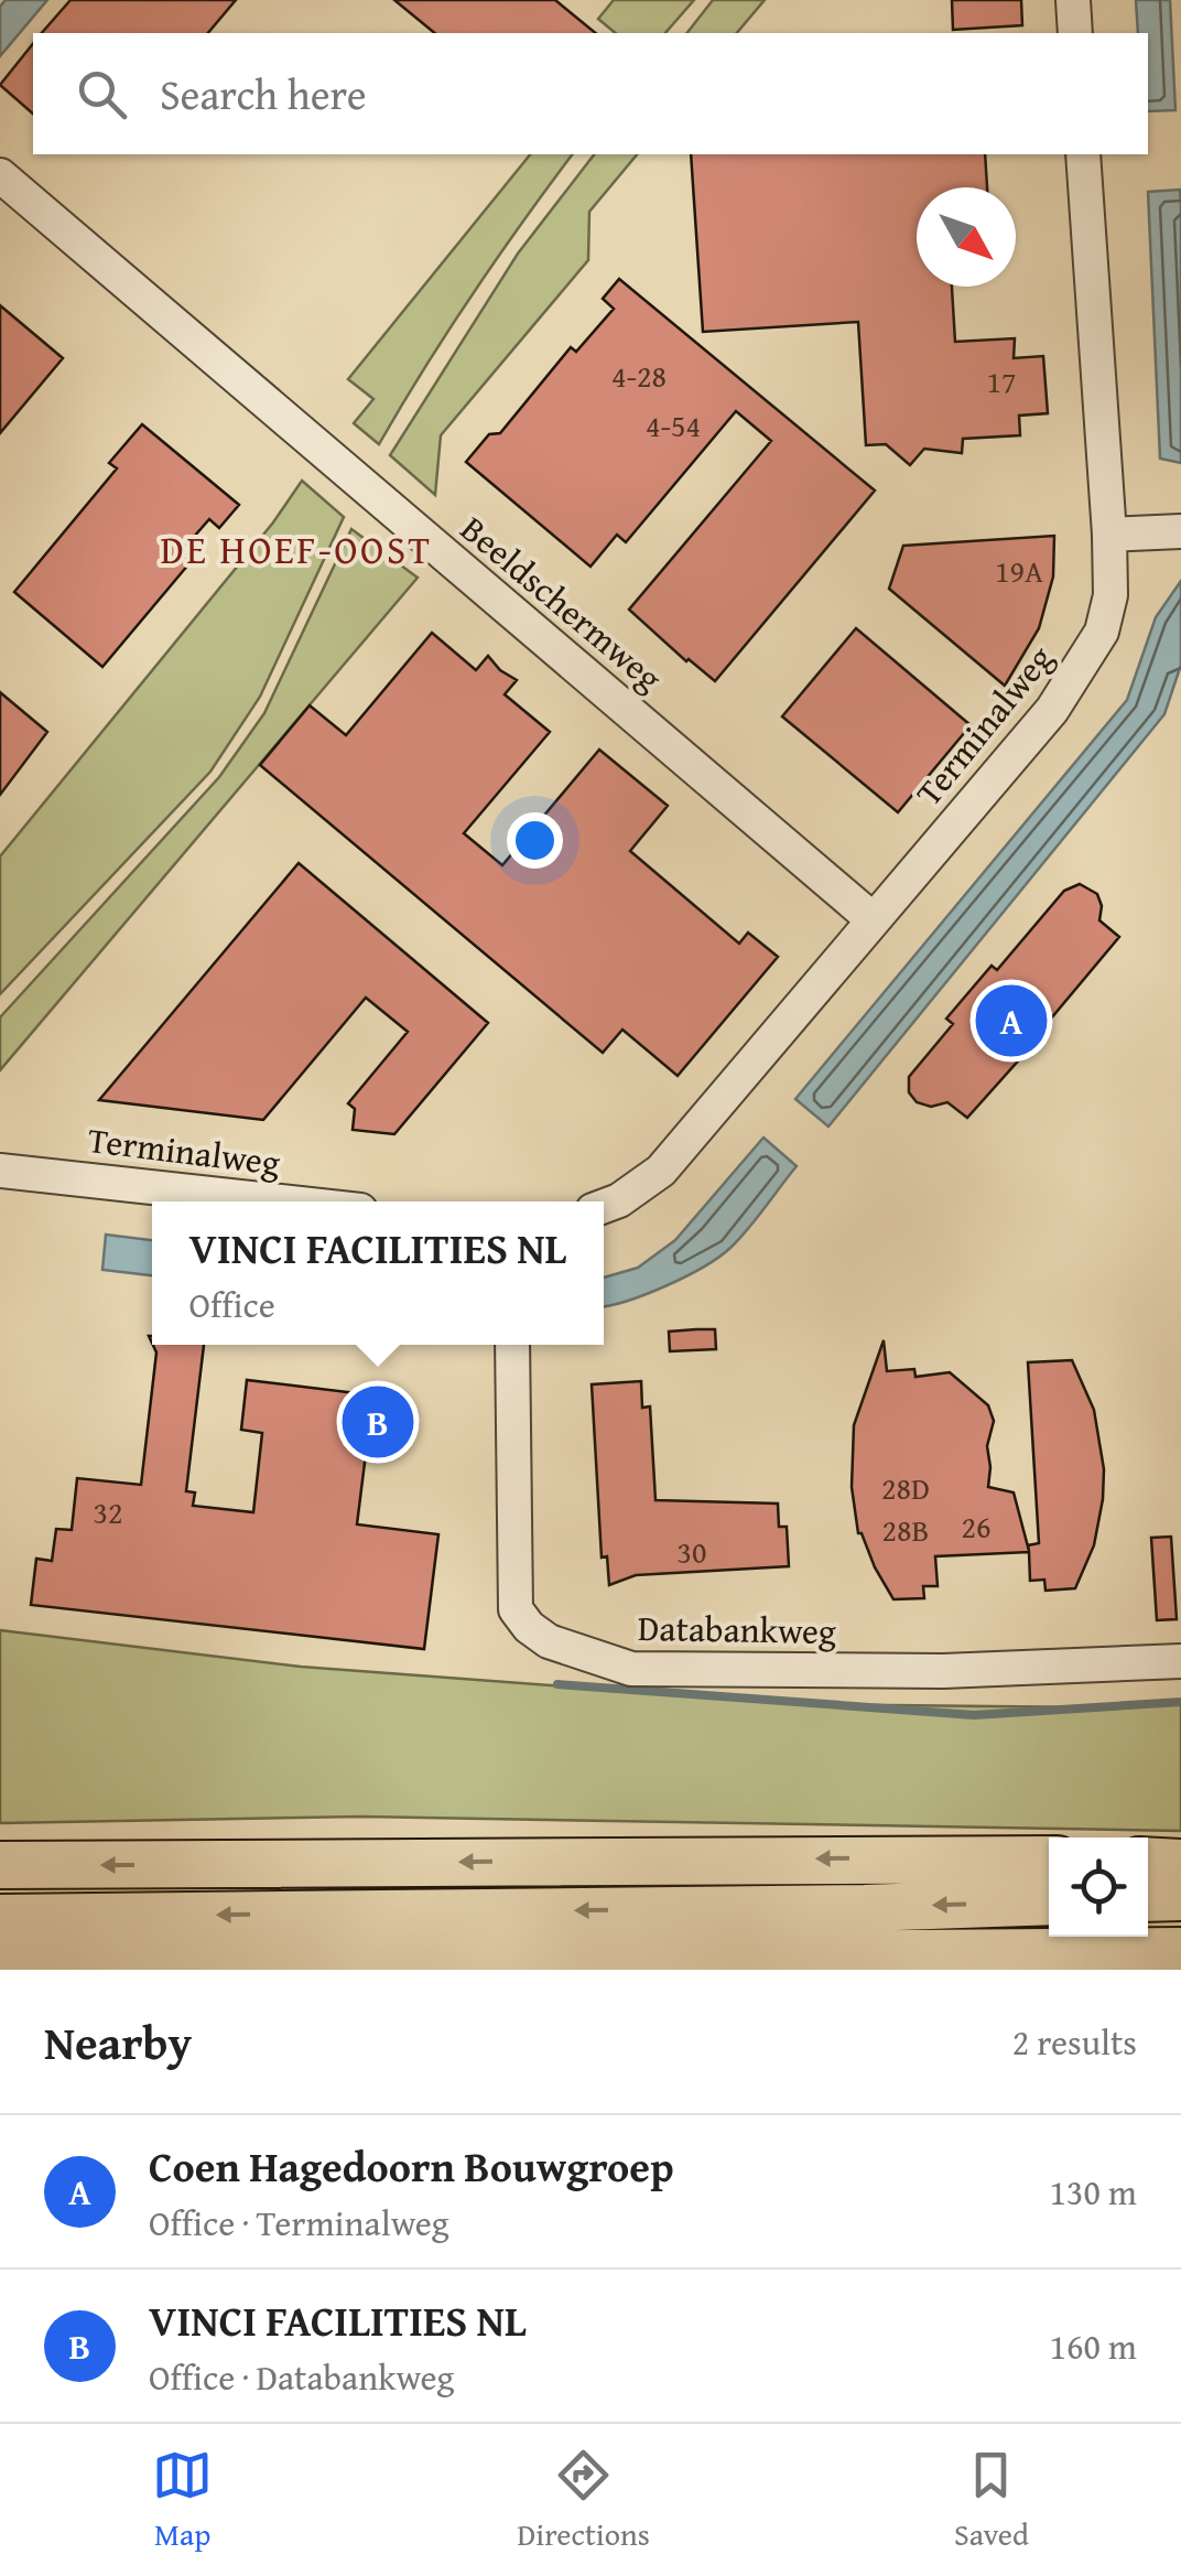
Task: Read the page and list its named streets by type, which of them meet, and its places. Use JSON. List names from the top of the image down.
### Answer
{
  "streets": {
    "street": ["Beeldschermweg", "Terminalweg", "Databankweg"]
  },
  "crossings": [
    ["Beeldschermweg", "Terminalweg"]
  ],
  "districts": ["DE HOEF-OOST"],
  "house_numbers": [
    "4-28",
    "17",
    "4-54",
    "19A",
    "28D",
    "32",
    "26",
    "28B",
    "30"
  ],
  "north": "bottom right",
  "page": {
    "search": "Search here",
    "pins": ["A", "B"],
    "popup": ["VINCI FACILITIES NL", "Office"],
    "heading": ["Nearby", "2 results"],
    "list": [
      {
        "mark": "A",
        "name": "Coen Hagedoorn Bouwgroep",
        "note": "Office · Terminalweg",
        "value": "130 m"
      },
      {
        "mark": "B",
        "name": "VINCI FACILITIES NL",
        "note": "Office · Databankweg",
        "value": "160 m"
      }
    ],
    "nav": ["Map", "Directions", "Saved"]
  }
}
